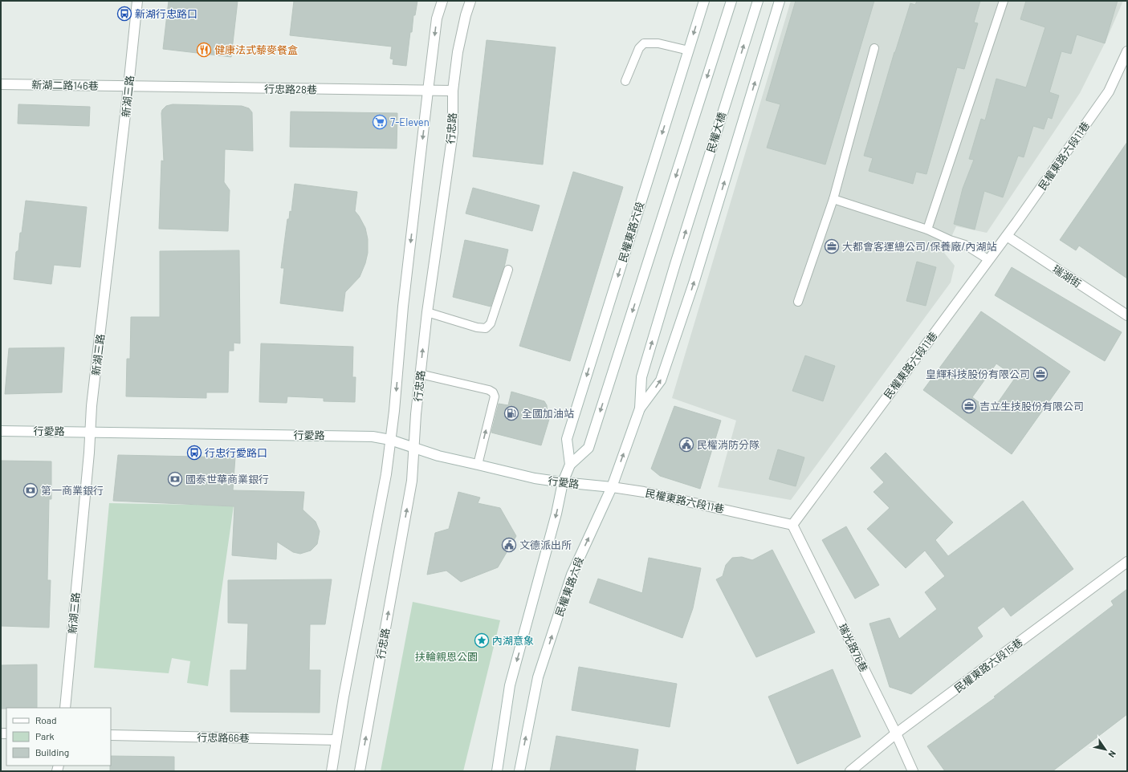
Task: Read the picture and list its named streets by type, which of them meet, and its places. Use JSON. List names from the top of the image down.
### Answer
{
  "streets": {
    "street": [
      "新湖二路146巷",
      "行忠路28巷",
      "新湖三路",
      "行忠路",
      "民權大橋",
      "民權東路六段11巷",
      "民權東路六段",
      "瑞湖街",
      "行愛路",
      "瑞光路76巷",
      "民權東路六段15巷",
      "行忠路66巷"
    ]
  },
  "crossings": [
    ["新湖二路146巷", "行忠路28巷"],
    ["新湖二路146巷", "新湖三路"],
    ["行忠路28巷", "新湖三路"],
    ["行忠路28巷", "行忠路"],
    ["新湖三路", "行愛路"],
    ["行忠路", "行愛路"],
    ["民權大橋", "民權東路六段"],
    ["民權東路六段11巷", "民權東路六段"],
    ["民權東路六段11巷", "瑞湖街"],
    ["民權東路六段11巷", "行愛路"],
    ["民權東路六段11巷", "瑞光路76巷"],
    ["民權東路六段", "行愛路"],
    ["瑞光路76巷", "民權東路六段15巷"]
  ],
  "one_way": ["民權大橋"],
  "parks": ["扶輪親恩公園"],
  "places": {
    "bus stop": ["新湖行忠路口", "行忠行愛路口"],
    "restaurant": ["健康法式藜麥餐盒"],
    "supermarket": ["7-Eleven"],
    "office": ["大都會客運總公司/保養廠/內湖站", "皇輝科技股份有限公司", "吉立生技股份有限公司"],
    "fuel station": ["全國加油站"],
    "public building": ["民權消防分隊", "文德派出所"],
    "bank": ["國泰世華商業銀行", "第一商業銀行"],
    "place": ["內湖意象"]
  },
  "legend": ["Road", "Park", "Building"],
  "north": "bottom right"
}
